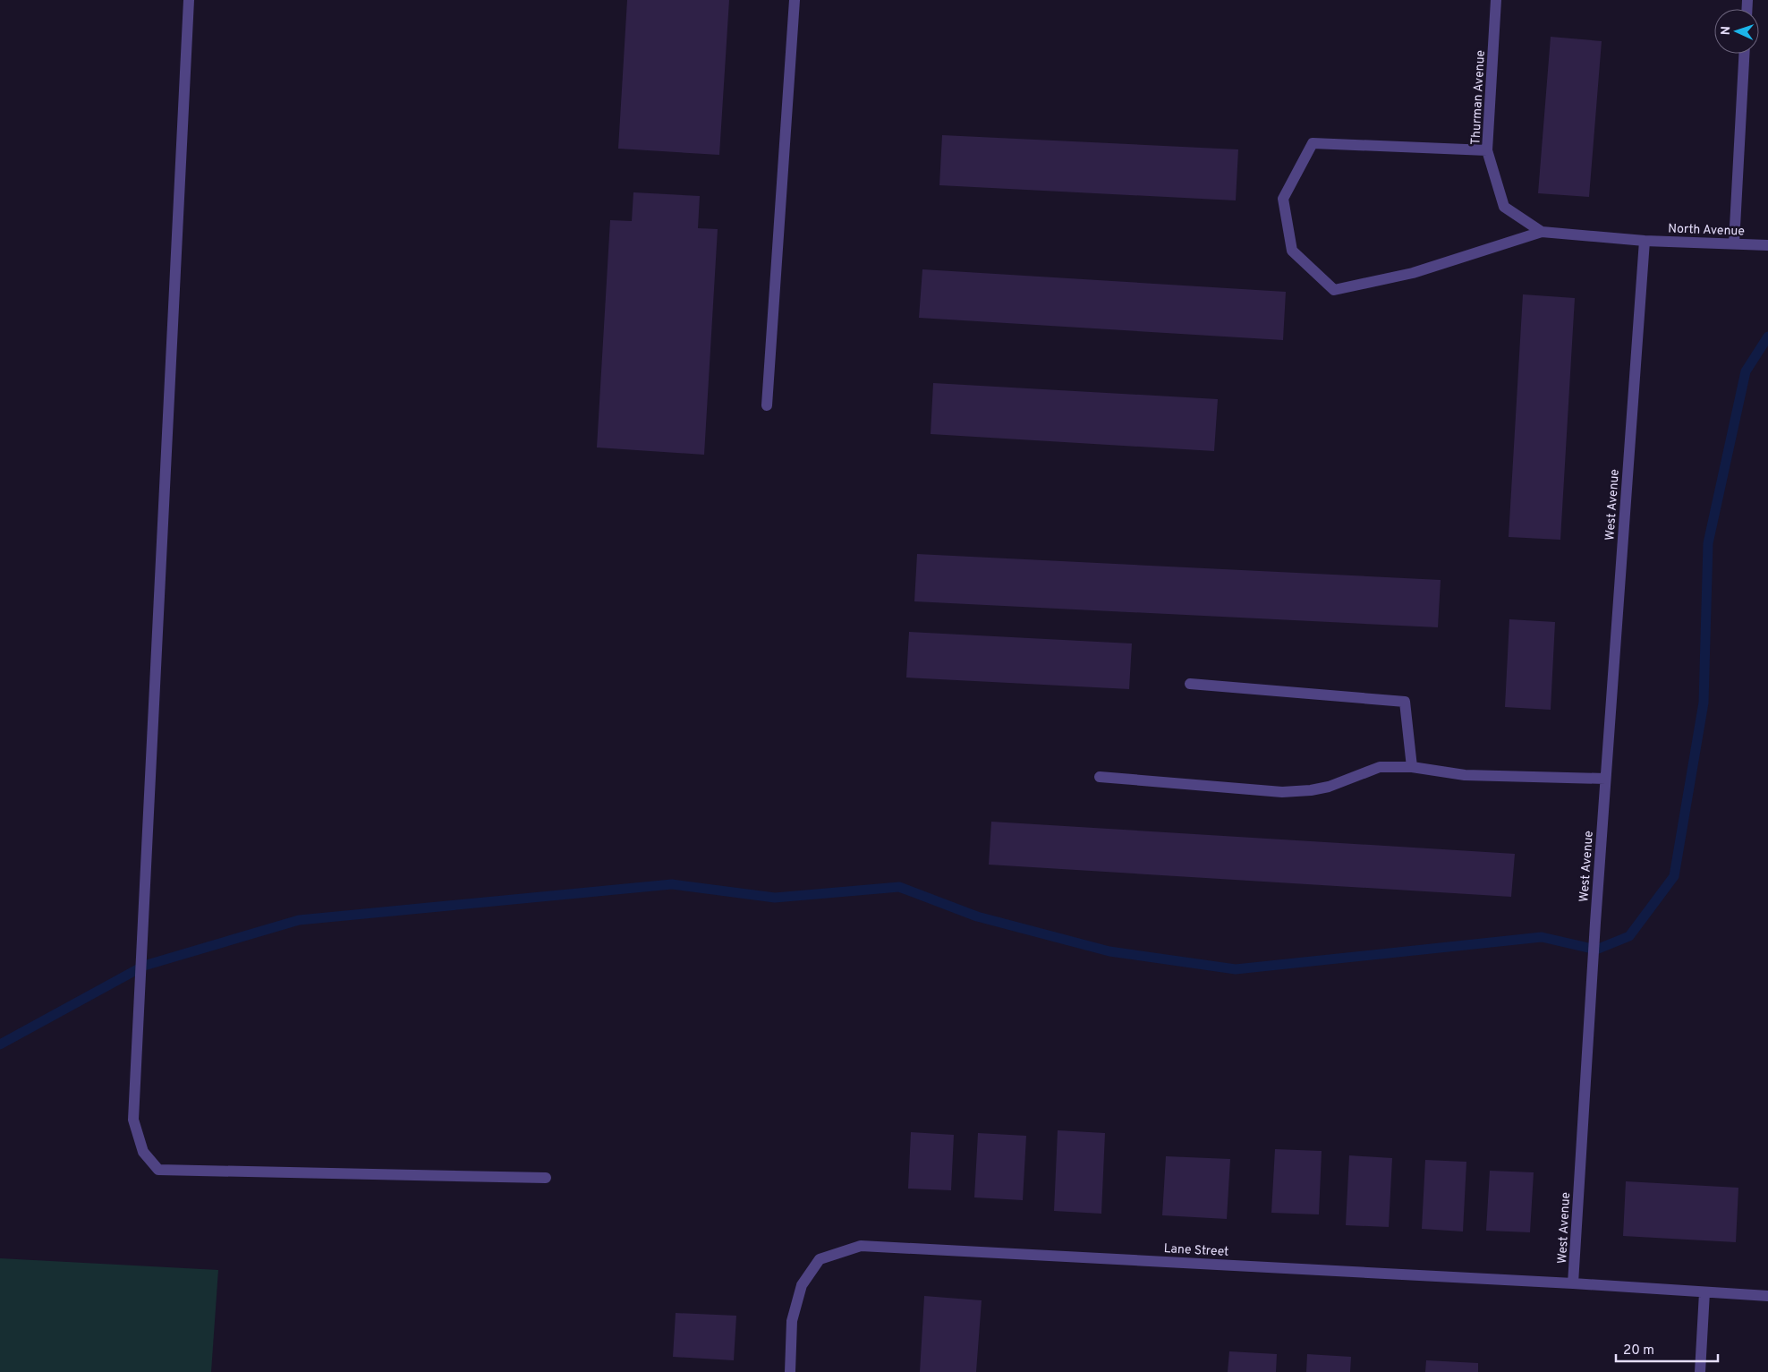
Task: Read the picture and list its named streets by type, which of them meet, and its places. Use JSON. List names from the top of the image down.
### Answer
{
  "streets": {
    "street": [
      "Thurman Avenue",
      "North Avenue",
      "West Avenue",
      "Lane Street"
    ]
  },
  "crossings": [
    ["North Avenue", "West Avenue"],
    ["West Avenue", "Lane Street"]
  ],
  "scale_bar": "20 m",
  "north": "left"
}
